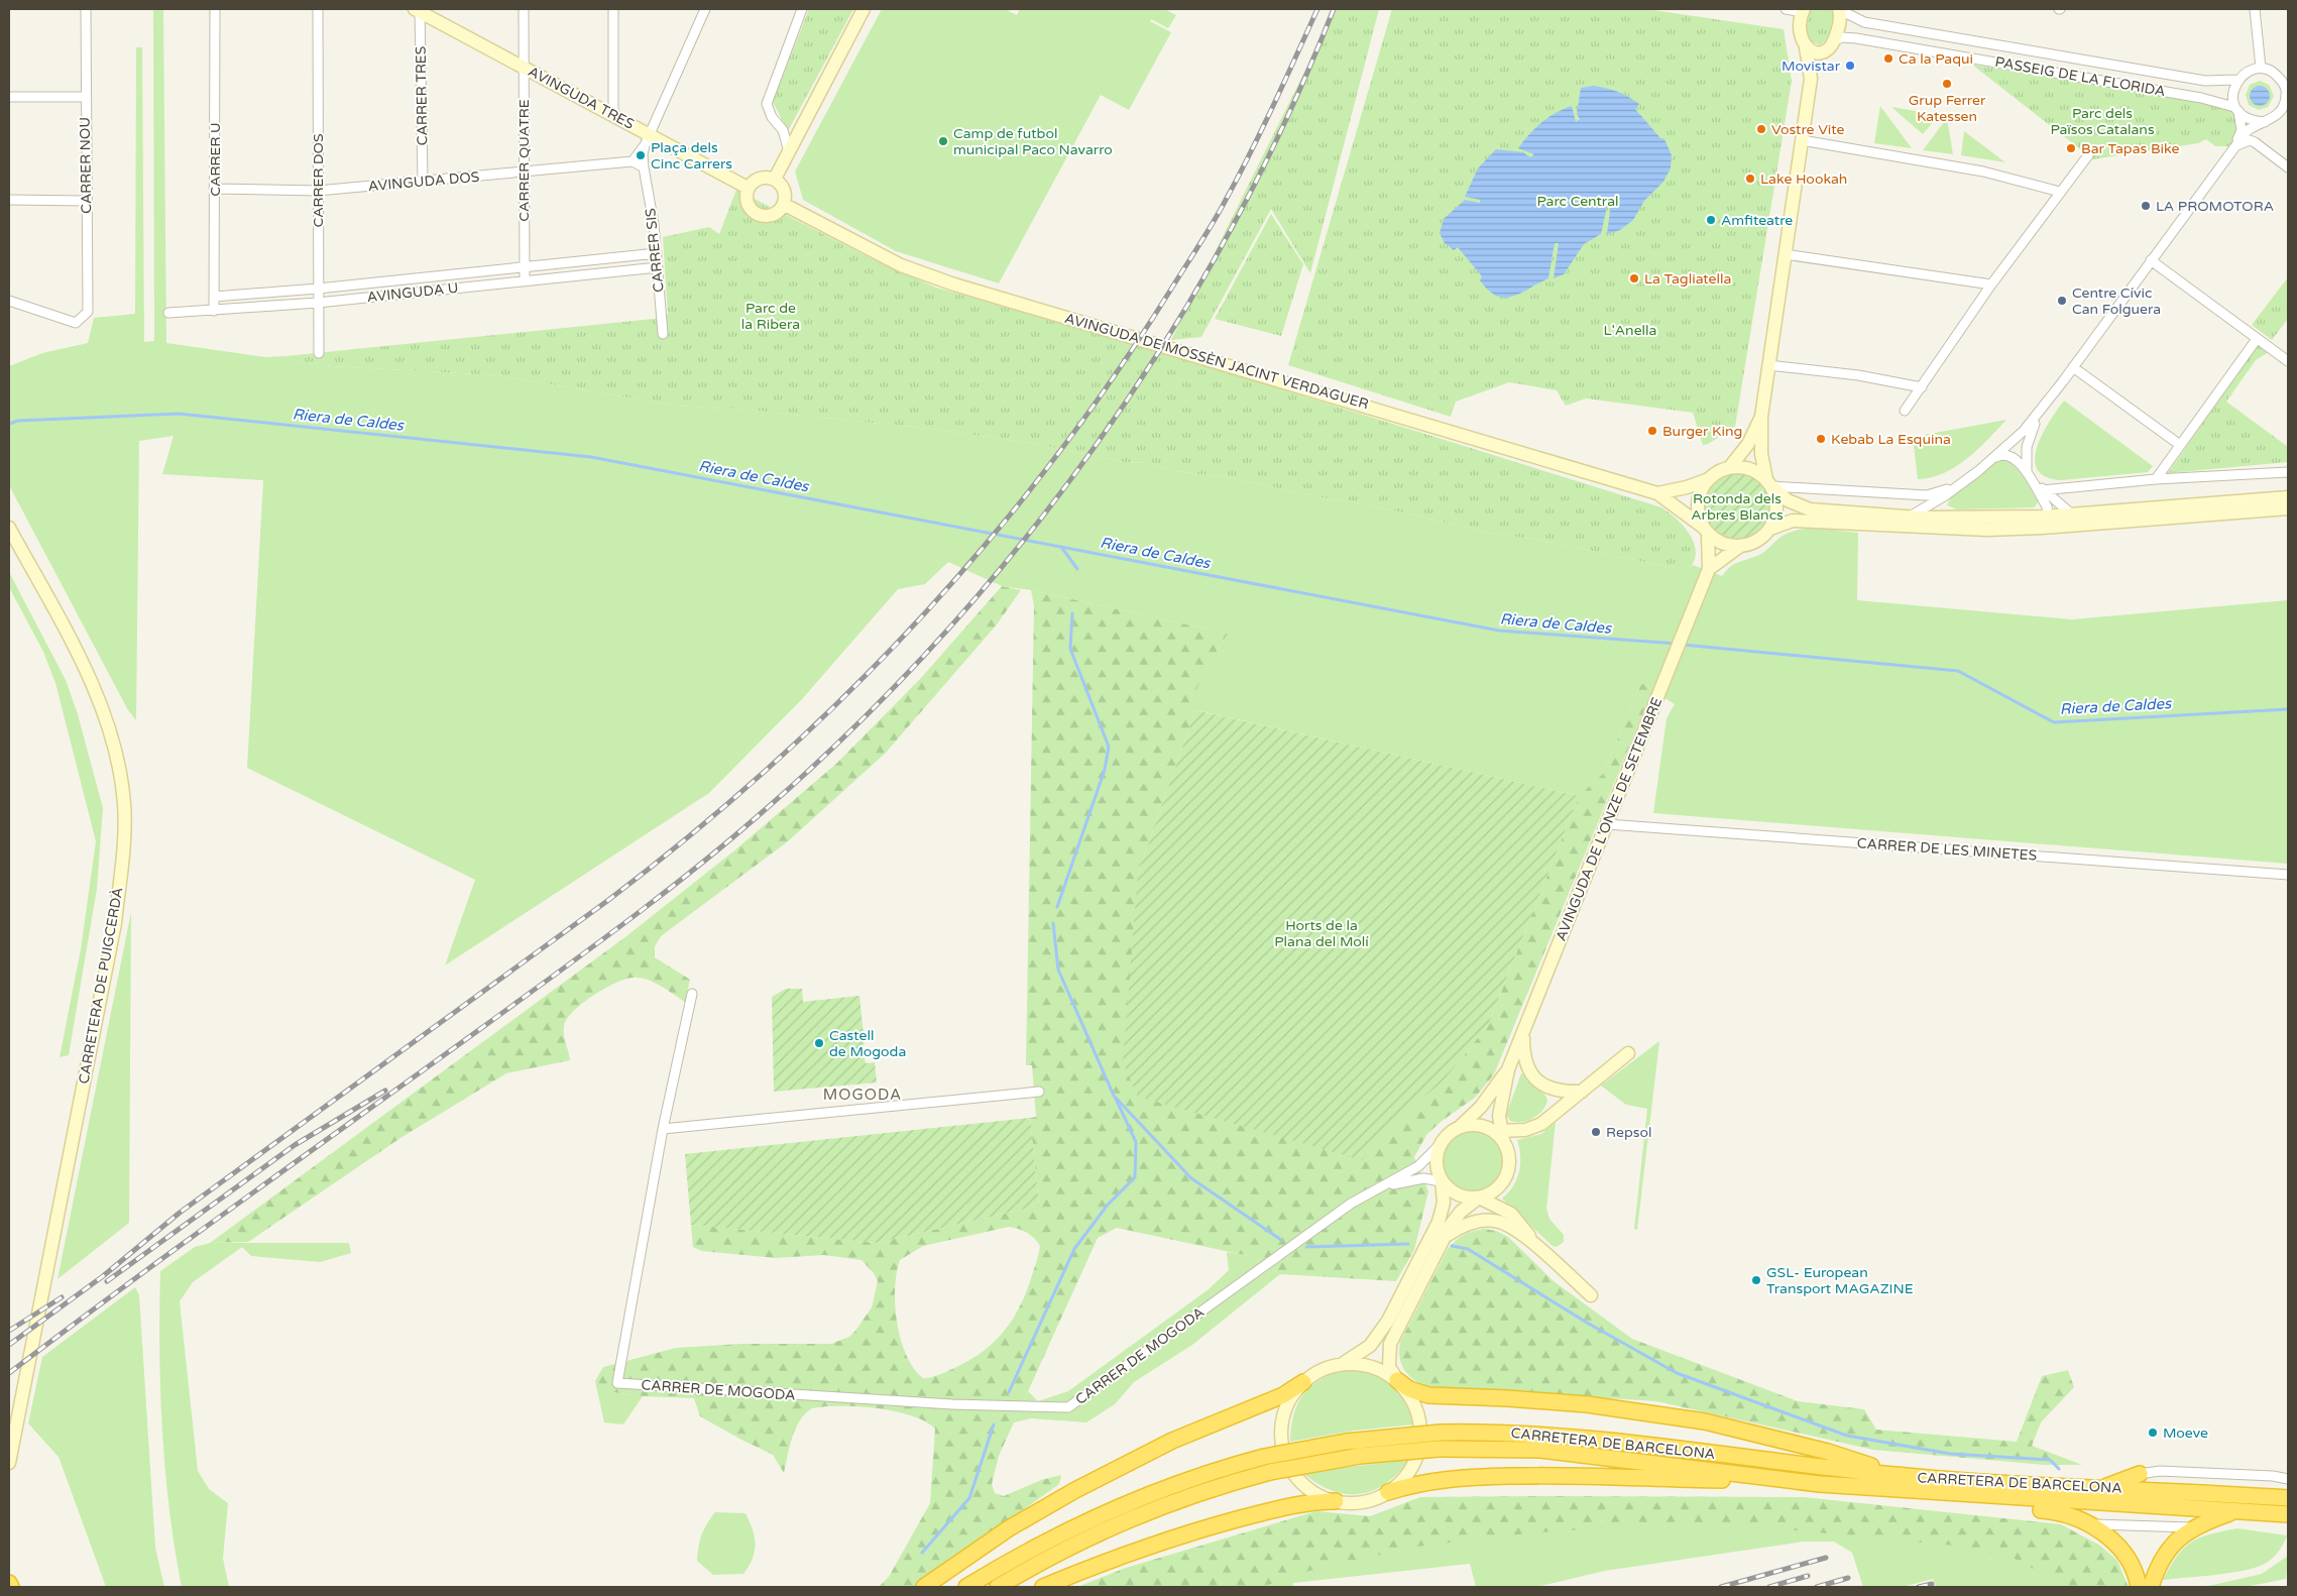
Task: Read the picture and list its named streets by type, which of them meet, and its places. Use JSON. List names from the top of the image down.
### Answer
{
  "streets": {
    "highway": ["CARRETERA DE BARCELONA"],
    "main road": [
      "AVINGUDA TRES",
      "AVINGUDA DE MOSSÈN JACINT VERDAGUER",
      "AVINGUDA DE L'ONZE DE SETEMBRE",
      "CARRETERA DE PUIGCERDÀ"
    ],
    "street": [
      "PASSEIG DE LA FLORIDA",
      "CARRER TRES",
      "CARRER U",
      "CARRER QUATRE",
      "CARRER NOU",
      "CARRER DOS",
      "AVINGUDA DOS",
      "CARRER SIS",
      "AVINGUDA U",
      "CARRER DE LES MINETES",
      "CARRER DE MOGODA"
    ]
  },
  "crossings": [
    ["CARRER TRES", "AVINGUDA TRES"],
    ["CARRER TRES", "AVINGUDA DOS"],
    ["AVINGUDA TRES", "CARRER QUATRE"],
    ["AVINGUDA TRES", "CARRER SIS"],
    ["AVINGUDA TRES", "AVINGUDA DE MOSSÈN JACINT VERDAGUER"],
    ["CARRER U", "AVINGUDA DOS"],
    ["CARRER U", "AVINGUDA U"],
    ["CARRER QUATRE", "AVINGUDA DOS"],
    ["CARRER QUATRE", "AVINGUDA U"],
    ["CARRER DOS", "AVINGUDA DOS"],
    ["CARRER DOS", "AVINGUDA U"],
    ["CARRER SIS", "AVINGUDA U"],
    ["AVINGUDA DE MOSSÈN JACINT VERDAGUER", "AVINGUDA DE L'ONZE DE SETEMBRE"],
    ["AVINGUDA DE L'ONZE DE SETEMBRE", "CARRER DE LES MINETES"],
    ["AVINGUDA DE L'ONZE DE SETEMBRE", "CARRER DE MOGODA"]
  ],
  "districts": ["MOGODA"],
  "water": ["Riera de Caldes"],
  "parks": [
    "Parc dels Països Catalans",
    "Parc Central",
    "Parc de la Ribera",
    "L'Anella",
    "Rotonda dels Arbres Blancs",
    "Horts de la Plana del Molí"
  ],
  "places": [
    "Ca la Paqui",
    "Movistar",
    "Grup Ferrer Katessen",
    "Vostre Vite",
    "Camp de futbol municipal Paco Navarro",
    "Bar Tapas Bike",
    "Plaça dels Cinc Carrers",
    "Lake Hookah",
    "LA PROMOTORA",
    "Amfiteatre",
    "La Tagliatella",
    "Centre Cívic Can Folguera",
    "Burger King",
    "Kebab La Esquina",
    "Castell de Mogoda",
    "Repsol",
    "GSL- European Transport MAGAZINE",
    "Moeve"
  ]
}
